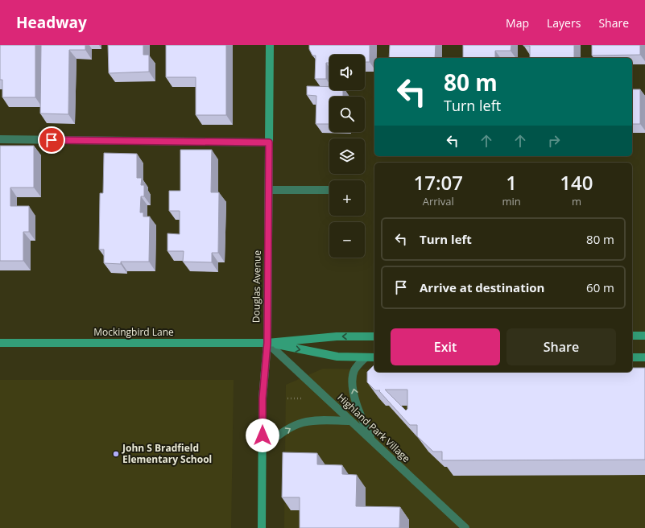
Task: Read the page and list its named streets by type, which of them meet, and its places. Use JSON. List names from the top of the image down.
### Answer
{
  "streets": {
    "main road": ["Douglas Avenue", "Mockingbird Lane"],
    "lane": ["Highland Park Village"]
  },
  "crossings": [
    ["Douglas Avenue", "Mockingbird Lane"],
    ["Douglas Avenue", "Highland Park Village"],
    ["Mockingbird Lane", "Highland Park Village"]
  ],
  "places": ["John S Bradfield Elementary School"],
  "page": {
    "header": "Headway",
    "nav": ["Map", "Layers", "Share"],
    "map_buttons": ["+", "−"],
    "turn": ["80 m", "Turn left"],
    "eta": [
      "17:07",
      "Arrival",
      "1",
      "min",
      "140",
      "m"
    ],
    "list": [
      {
        "name": "Turn left",
        "value": "80 m"
      },
      {
        "name": "Arrive at destination",
        "value": "60 m"
      }
    ],
    "buttons": ["Exit", "Share"]
  }
}
